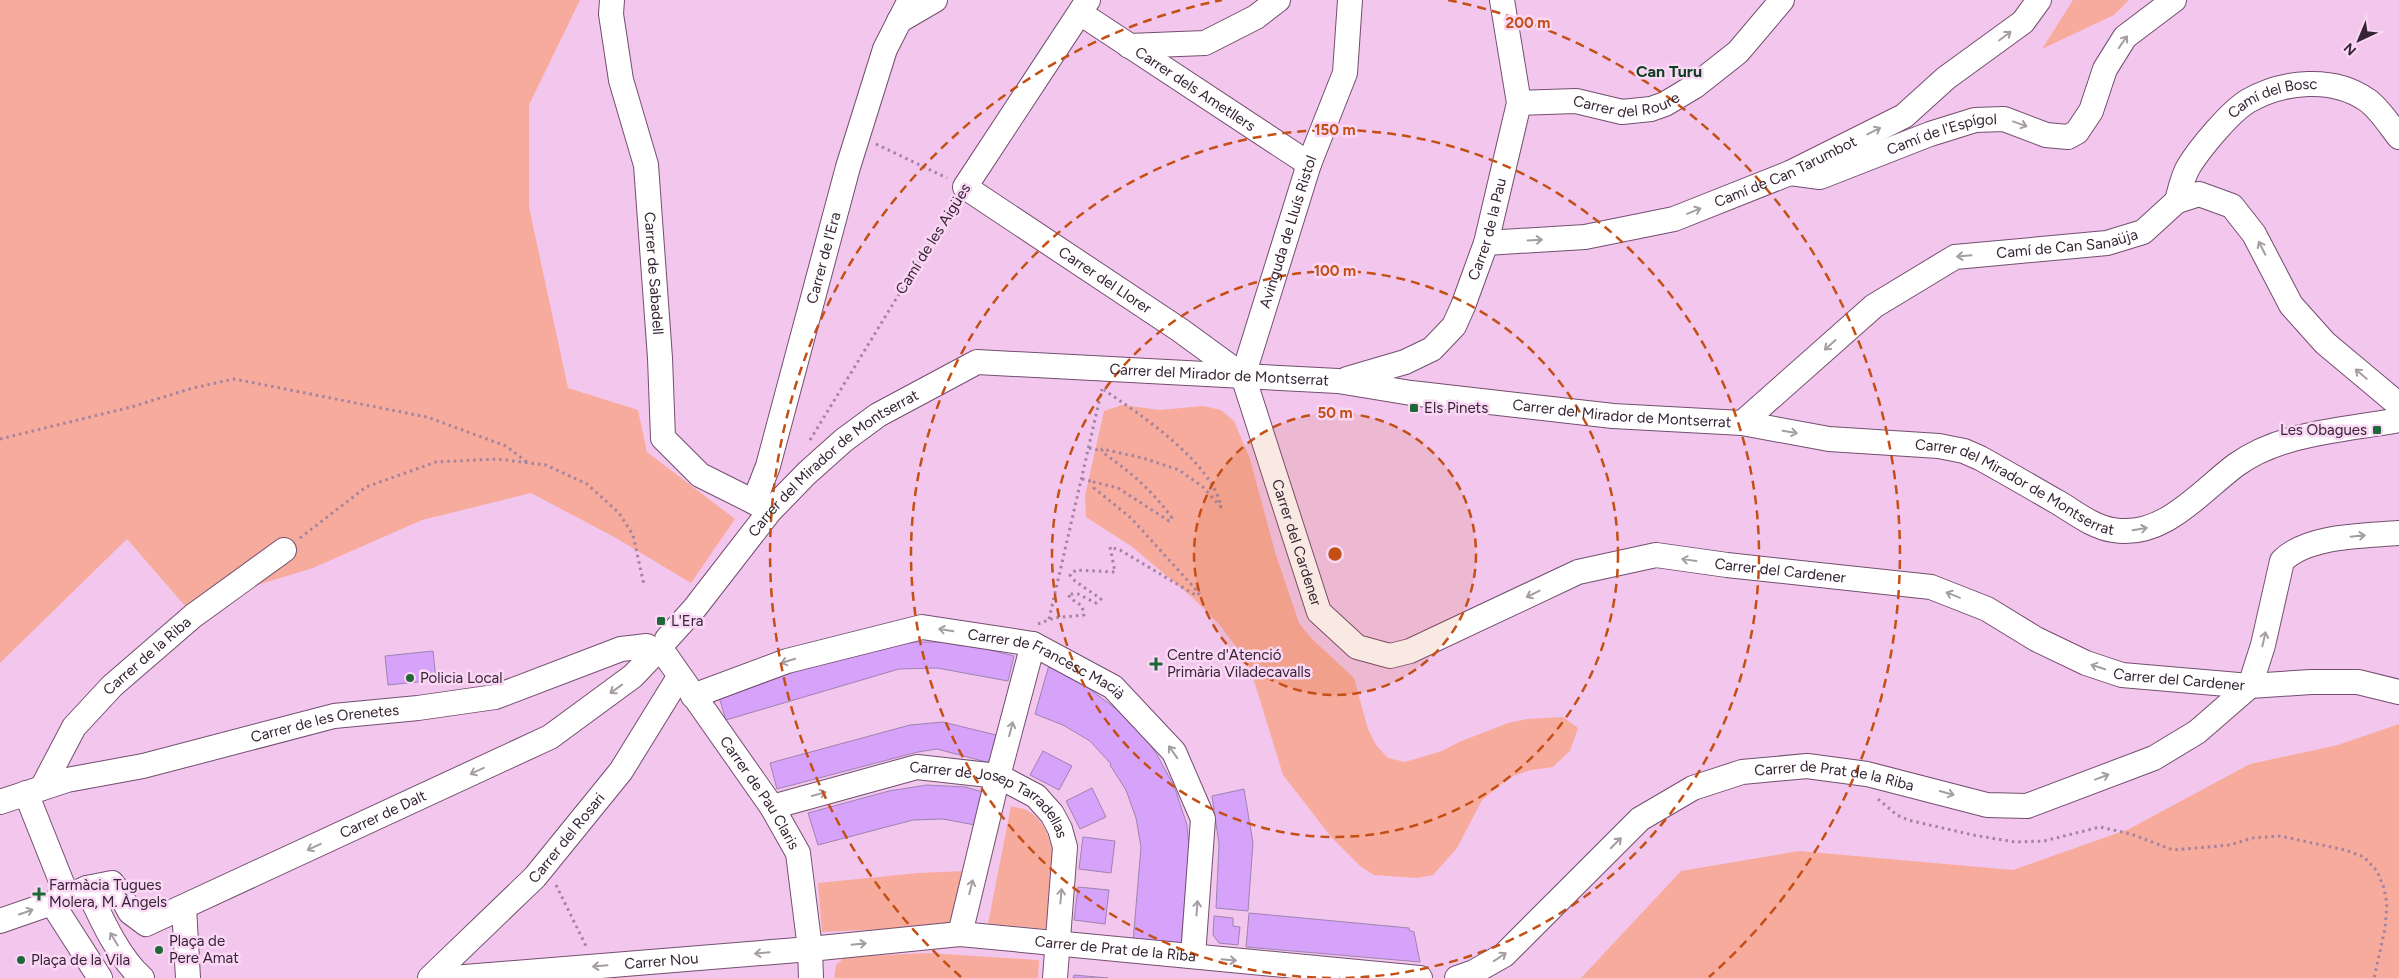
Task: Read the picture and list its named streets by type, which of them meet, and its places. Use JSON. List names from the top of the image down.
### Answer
{
  "streets": {
    "street": [
      "Carrer dels Ametllers",
      "Carrer del Roure",
      "Camí del Bosc",
      "Camí de l'Espígol",
      "Camí de Can Tarumbot",
      "Carrer de la Pau",
      "Avinguda de Lluís Ristol",
      "Camí de les Aigües",
      "Camí de Can Sanaüja",
      "Carrer de l'Era",
      "Carrer de Sabadell",
      "Carrer del Llorer",
      "Carrer del Mirador de Montserrat",
      "Carrer del Cardener",
      "Carrer de la Riba",
      "Carrer de Francesc Macià",
      "Carrer de les Orenetes",
      "Carrer de Prat de la Riba",
      "Carrer de Pau Claris",
      "Carrer de Josep Tarradellas",
      "Carrer de Dalt",
      "Carrer del Rosari",
      "Carrer Nou"
    ]
  },
  "crossings": [
    ["Carrer dels Ametllers", "Avinguda de Lluís Ristol"],
    ["Carrer dels Ametllers", "Camí de les Aigües"],
    ["Carrer del Roure", "Carrer de la Pau"],
    ["Camí del Bosc", "Camí de Can Sanaüja"],
    ["Camí de l'Espígol", "Camí de Can Tarumbot"],
    ["Camí de Can Tarumbot", "Carrer de la Pau"],
    ["Carrer de la Pau", "Carrer del Mirador de Montserrat"],
    ["Avinguda de Lluís Ristol", "Carrer del Llorer"],
    ["Avinguda de Lluís Ristol", "Carrer del Mirador de Montserrat"],
    ["Avinguda de Lluís Ristol", "Carrer del Cardener"],
    ["Camí de les Aigües", "Carrer del Llorer"],
    ["Camí de Can Sanaüja", "Carrer del Mirador de Montserrat"],
    ["Carrer de l'Era", "Carrer de Sabadell"],
    ["Carrer de l'Era", "Carrer del Mirador de Montserrat"],
    ["Carrer de Sabadell", "Carrer del Mirador de Montserrat"],
    ["Carrer del Llorer", "Carrer del Mirador de Montserrat"],
    ["Carrer del Llorer", "Carrer del Cardener"],
    ["Carrer del Mirador de Montserrat", "Carrer del Cardener"],
    ["Carrer del Mirador de Montserrat", "Carrer de les Orenetes"],
    ["Carrer del Mirador de Montserrat", "Carrer de Pau Claris"],
    ["Carrer del Mirador de Montserrat", "Carrer de Dalt"],
    ["Carrer del Cardener", "Carrer de Prat de la Riba"],
    ["Carrer de la Riba", "Carrer de les Orenetes"],
    ["Carrer de Francesc Macià", "Carrer de Prat de la Riba"],
    ["Carrer de Francesc Macià", "Carrer de Pau Claris"],
    ["Carrer de Francesc Macià", "Carrer del Rosari"],
    ["Carrer de les Orenetes", "Carrer de Pau Claris"],
    ["Carrer de les Orenetes", "Carrer de Dalt"],
    ["Carrer de Prat de la Riba", "Carrer de Pau Claris"],
    ["Carrer de Prat de la Riba", "Carrer de Josep Tarradellas"],
    ["Carrer de Prat de la Riba", "Carrer Nou"],
    ["Carrer de Pau Claris", "Carrer de Josep Tarradellas"],
    ["Carrer de Pau Claris", "Carrer de Dalt"],
    ["Carrer de Pau Claris", "Carrer del Rosari"],
    ["Carrer de Pau Claris", "Carrer Nou"],
    ["Carrer del Rosari", "Carrer Nou"]
  ],
  "one_way": [
    "Camí de l'Espígol",
    "Camí de Can Tarumbot",
    "Carrer de Prat de la Riba",
    "Carrer de Dalt",
    "Carrer Nou"
  ],
  "districts": ["Can Turu"],
  "places": {
    "transit": ["Els Pinets", "Les Obagues", "L'Era"],
    "health": ["Centre d'Atenció Primària Viladecavalls", "Farmàcia Tugues Molera, M. Àngels"],
    "other": ["Policia Local", "Plaça de Pere Amat", "Plaça de la Vila"]
  },
  "north": "bottom left",
  "rings": [
    "200 m",
    "150 m",
    "100 m",
    "50 m"
  ]
}
